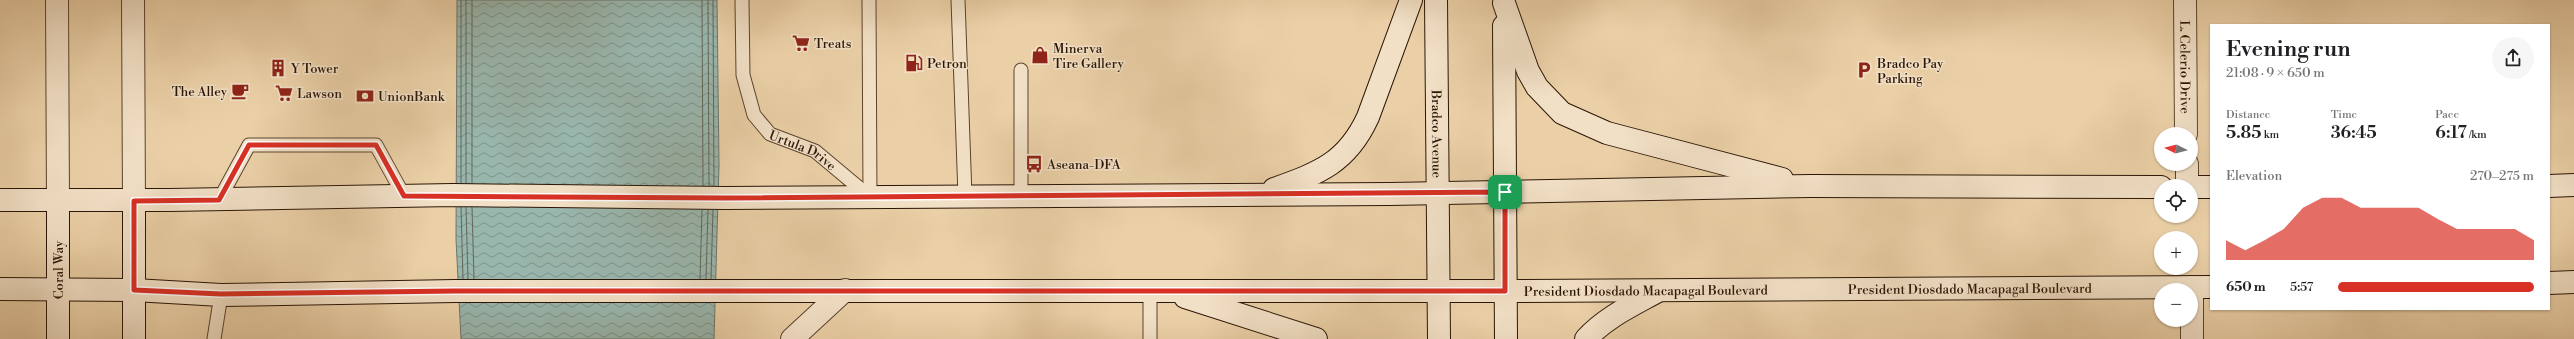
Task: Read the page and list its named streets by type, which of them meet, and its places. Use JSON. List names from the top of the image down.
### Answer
{
  "streets": {
    "main road": [
      "L. Celerio Drive",
      "Bradco Avenue",
      "Coral Way",
      "President Diosdado Macapagal Boulevard"
    ],
    "lane": ["Urtula Drive"]
  },
  "crossings": [
    ["Bradco Avenue", "President Diosdado Macapagal Boulevard"],
    ["Coral Way", "President Diosdado Macapagal Boulevard"]
  ],
  "places": {
    "supermarket": ["Treats", "Lawson"],
    "shop": ["Minerva Tire Gallery"],
    "fuel station": ["Petron"],
    "building": ["Y Tower"],
    "parking": ["Bradco Pay Parking"],
    "cafe": ["The Alley"],
    "bank": ["UnionBank"],
    "bus stop": ["Aseana-DFA"]
  },
  "north": "left",
  "page": {
    "heading": ["Evening run", "21:08 · 9 × 650 m"],
    "stats": [
      ["Distance", "5.85 km"],
      ["Time", "36:45"],
      ["Pace", "6:17 /km"]
    ],
    "map_buttons": ["+", "−"],
    "chart": ["Elevation", "270–275 m"],
    "list": [
      {
        "name": "650 m",
        "note": "5:57"
      }
    ]
  }
}
